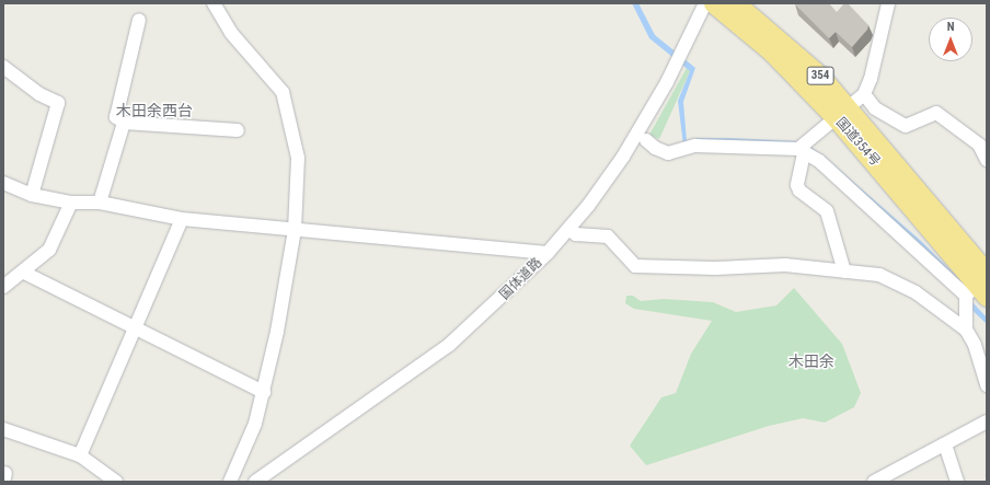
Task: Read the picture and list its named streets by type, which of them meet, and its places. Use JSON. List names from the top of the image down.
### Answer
{
  "streets": {
    "highway": ["354", "国道354号"],
    "street": ["国体道路"]
  },
  "districts": ["木田余西台", "木田余"],
  "north": "top"
}
